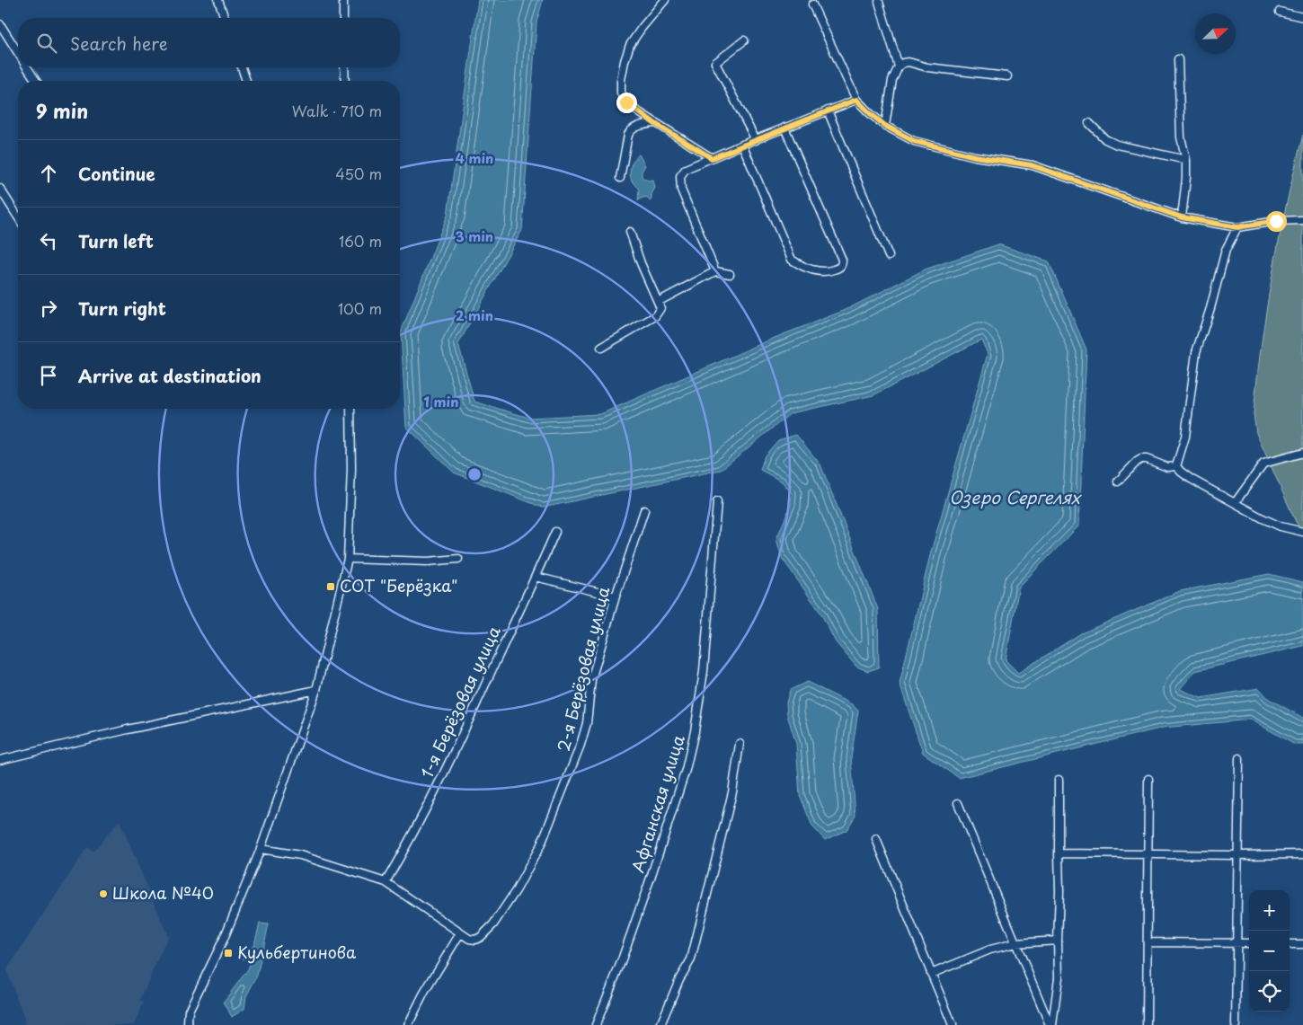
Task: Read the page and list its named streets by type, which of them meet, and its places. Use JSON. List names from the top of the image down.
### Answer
{
  "streets": {
    "street": ["2-я Берёзовая улица", "1-я Берёзовая улица", "Афганская улица"]
  },
  "water": ["Озеро Сергелях"],
  "places": {
    "transit": ["СОТ \"Берёзка\"", "Кульбертинова"],
    "other": ["Школа №40"]
  },
  "north": "top right",
  "page": {
    "search": "Search here",
    "heading": ["9 min", "Walk · 710 m"],
    "list": [
      ["Continue", "450 m"],
      ["Turn left", "160 m"],
      ["Turn right", "100 m"],
      "Arrive at destination"
    ],
    "map_buttons": ["+", "−"]
  },
  "rings": [
    "4 min",
    "3 min",
    "2 min",
    "1 min"
  ]
}
